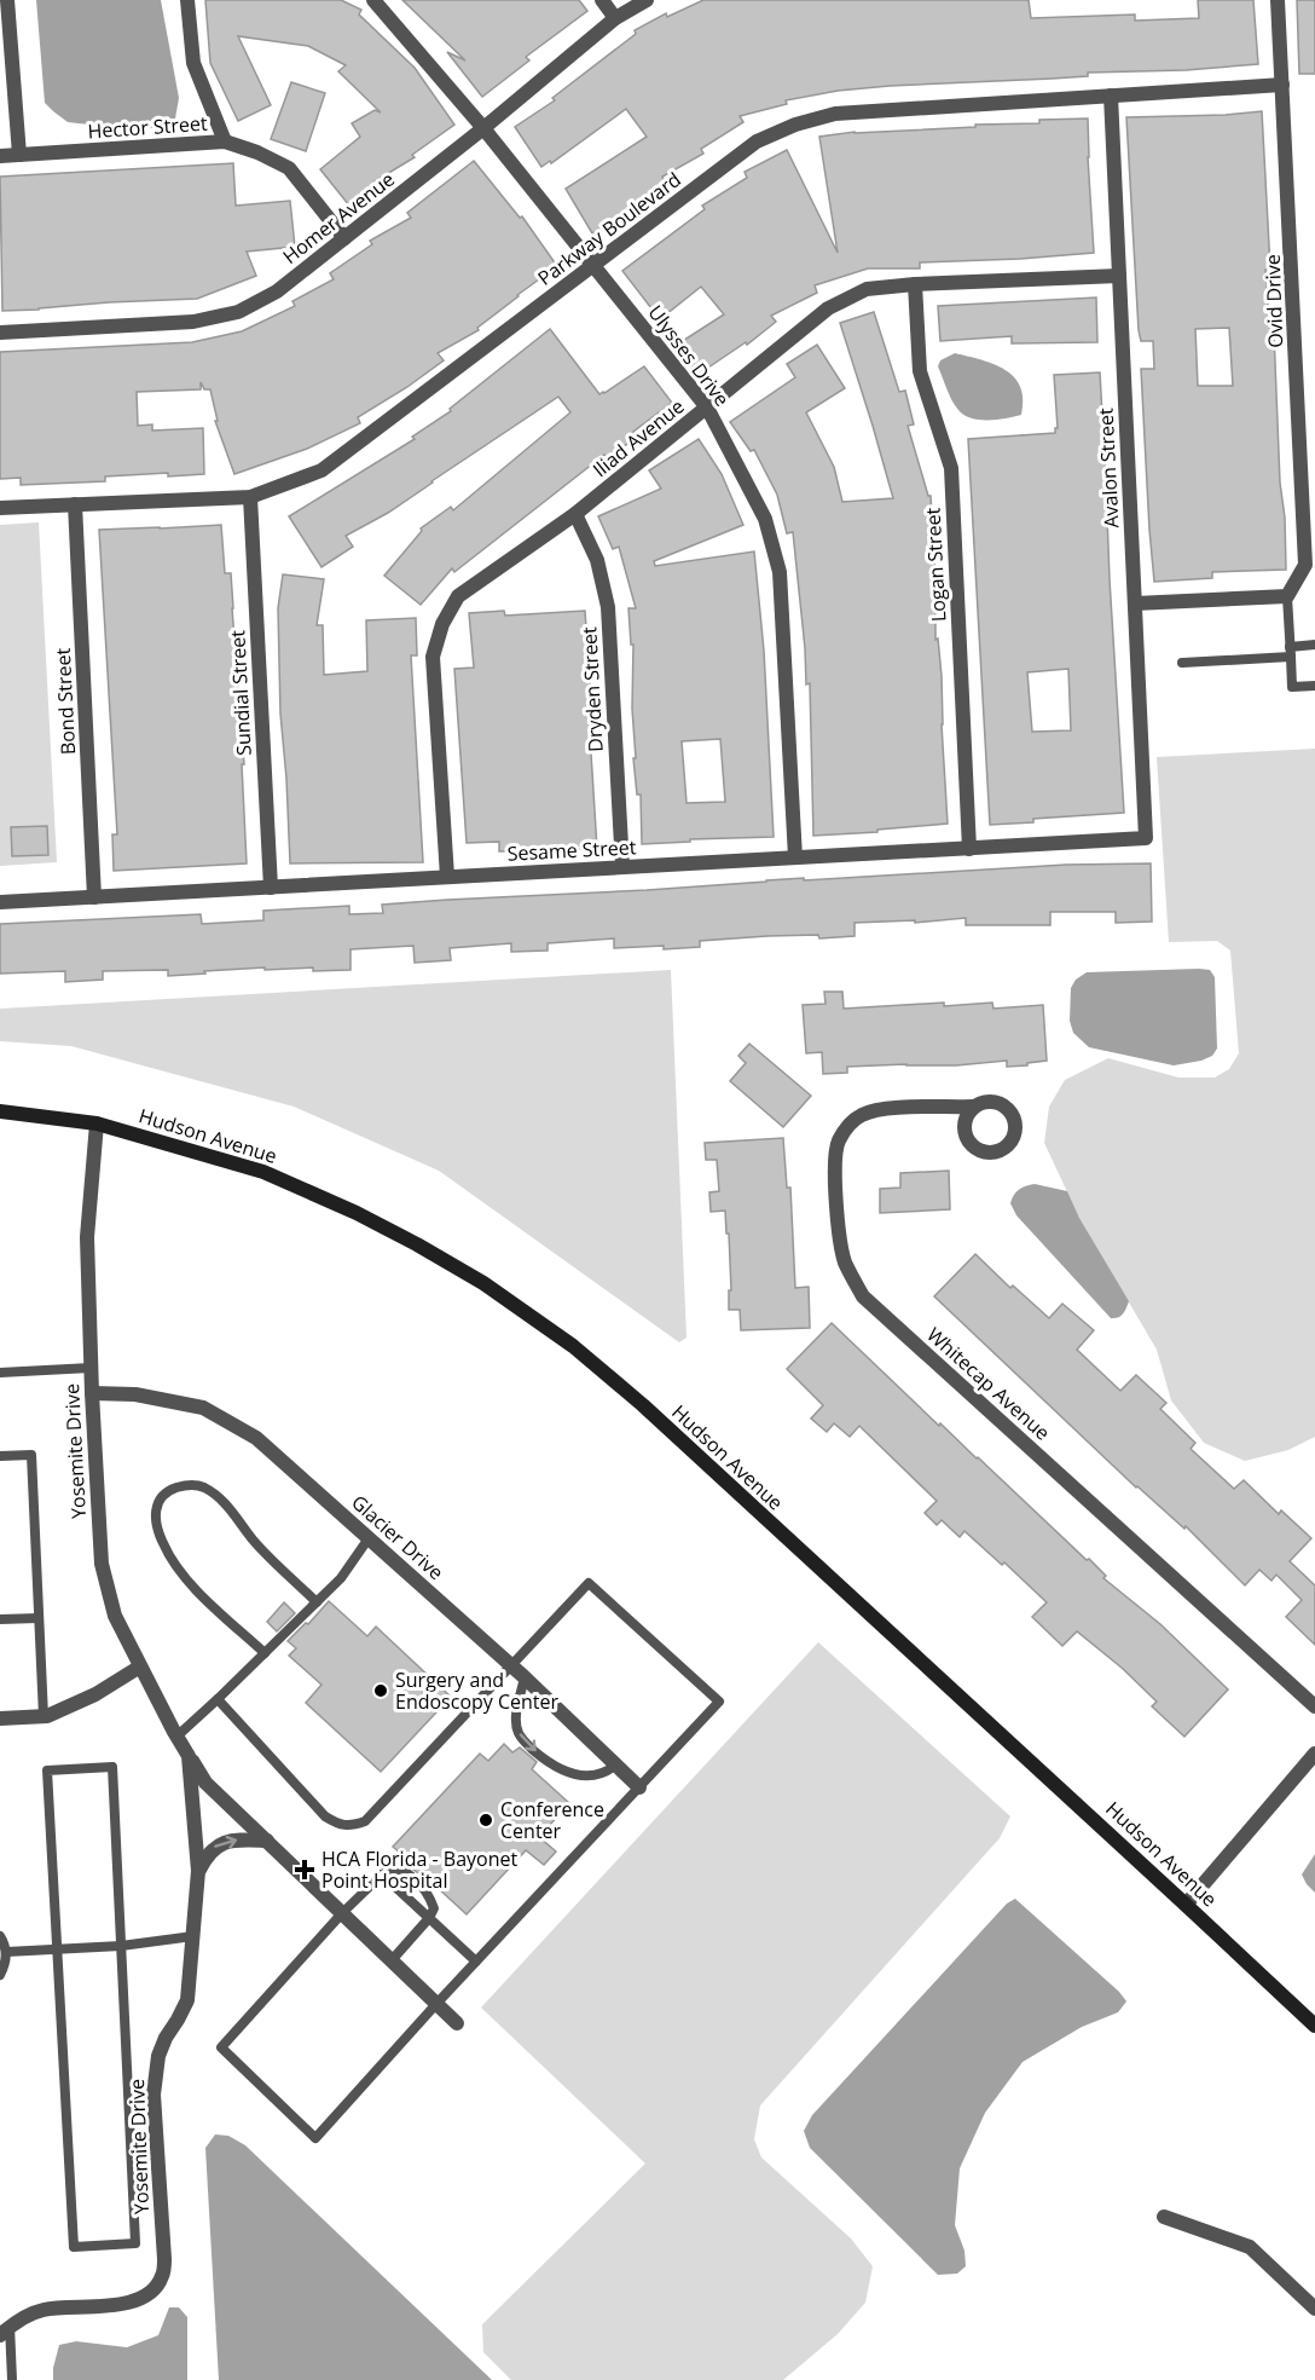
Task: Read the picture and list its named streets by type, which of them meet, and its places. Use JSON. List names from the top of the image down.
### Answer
{
  "streets": {
    "street": [
      "Hector Street",
      "Homer Avenue",
      "Parkway Boulevard",
      "Ovid Drive",
      "Ulysses Drive",
      "Iliad Avenue",
      "Avalon Street",
      "Logan Street",
      "Dryden Street",
      "Sundial Street",
      "Bond Street",
      "Sesame Street",
      "Hudson Avenue",
      "Whitecap Avenue",
      "Yosemite Drive",
      "Glacier Drive"
    ]
  },
  "crossings": [
    ["Hector Street", "Homer Avenue"],
    ["Homer Avenue", "Ulysses Drive"],
    ["Parkway Boulevard", "Ovid Drive"],
    ["Parkway Boulevard", "Ulysses Drive"],
    ["Parkway Boulevard", "Avalon Street"],
    ["Parkway Boulevard", "Sundial Street"],
    ["Parkway Boulevard", "Bond Street"],
    ["Ulysses Drive", "Iliad Avenue"],
    ["Ulysses Drive", "Sesame Street"],
    ["Iliad Avenue", "Avalon Street"],
    ["Iliad Avenue", "Logan Street"],
    ["Iliad Avenue", "Dryden Street"],
    ["Iliad Avenue", "Sesame Street"],
    ["Avalon Street", "Sesame Street"],
    ["Logan Street", "Sesame Street"],
    ["Dryden Street", "Sesame Street"],
    ["Sundial Street", "Sesame Street"],
    ["Bond Street", "Sesame Street"],
    ["Hudson Avenue", "Yosemite Drive"],
    ["Yosemite Drive", "Glacier Drive"]
  ],
  "places": {
    "other": ["Surgery and Endoscopy Center", "Conference Center"],
    "health": ["HCA Florida - Bayonet Point Hospital"]
  }
}
